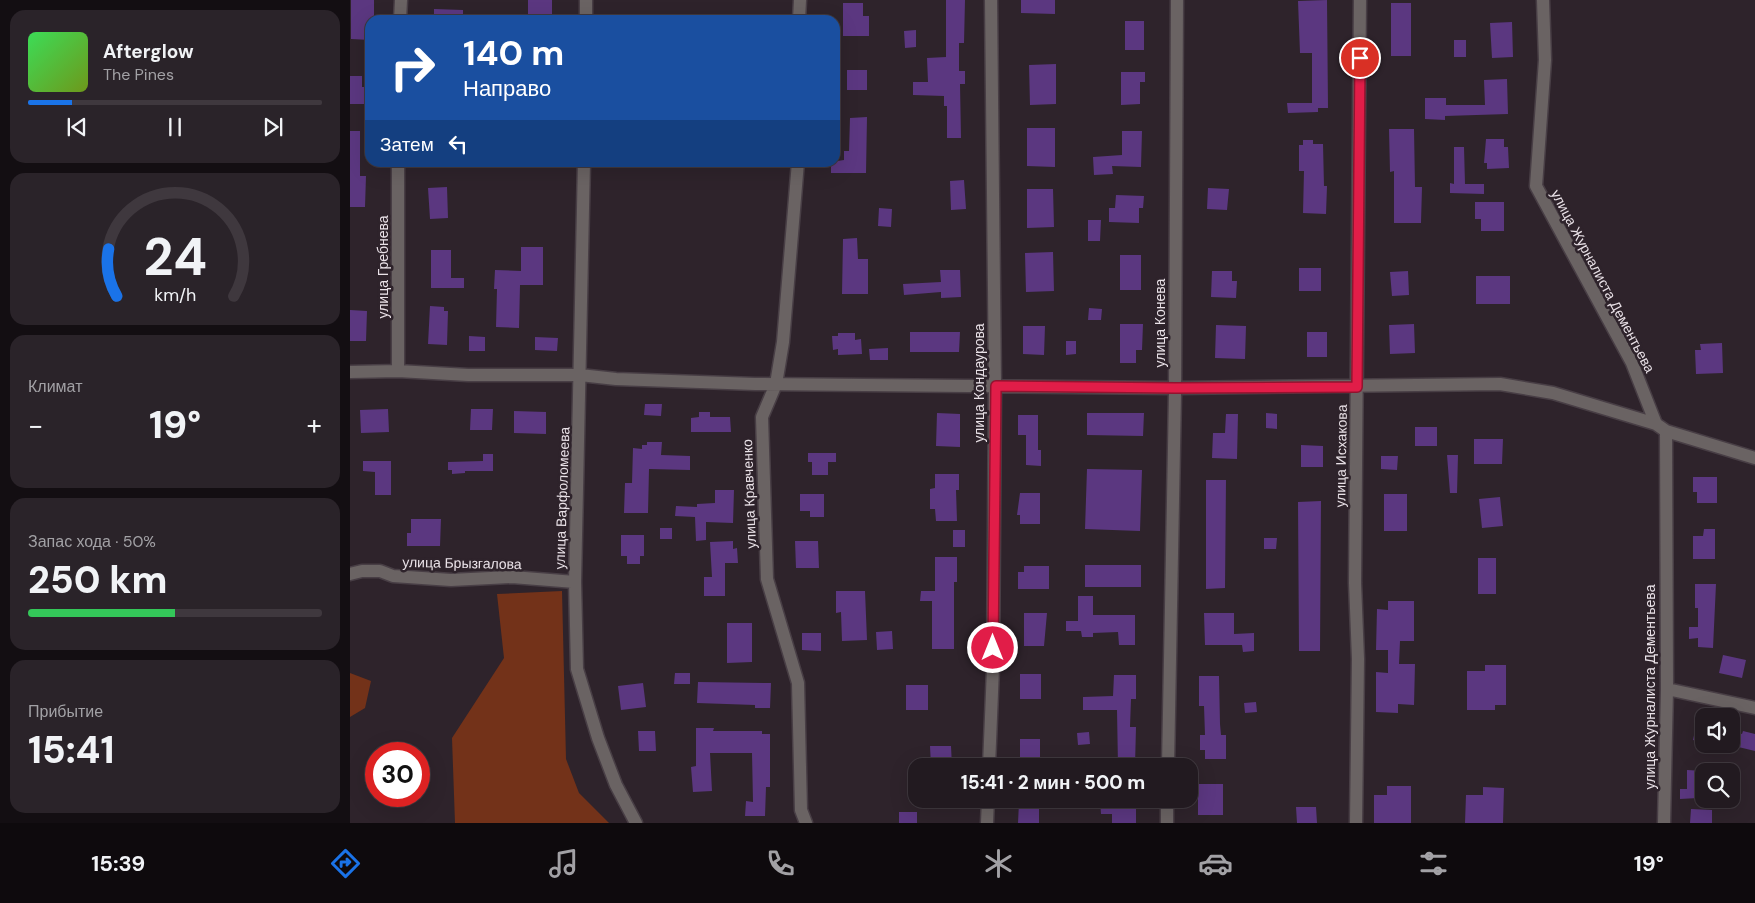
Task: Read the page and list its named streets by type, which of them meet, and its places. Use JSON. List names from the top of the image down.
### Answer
{
  "streets": {
    "street": [
      "улица Гребнева",
      "улица Журналиста Дементьева",
      "улица Конева",
      "улица Кондаурова",
      "улица Исхакова",
      "улица Кравченко",
      "улица Варфоломеева",
      "улица Брызгалова"
    ]
  },
  "crossings": [
    ["улица Варфоломеева", "улица Брызгалова"]
  ],
  "page": {
    "turn": ["140 m", "Направо"],
    "song": ["Afterglow", "The Pines"],
    "then": "Затем",
    "tile": [
      "Климат",
      ["Запас хода · 50%", "250 km"],
      ["Прибытие", "15:41"]
    ],
    "heat": ["−", "19°", "+"],
    "limit": "30",
    "trip": "15:41 · 2 мин · 500 m",
    "tabs": ["15:39", "19°"],
    "gauge": ["24", "km/h"]
  }
}
